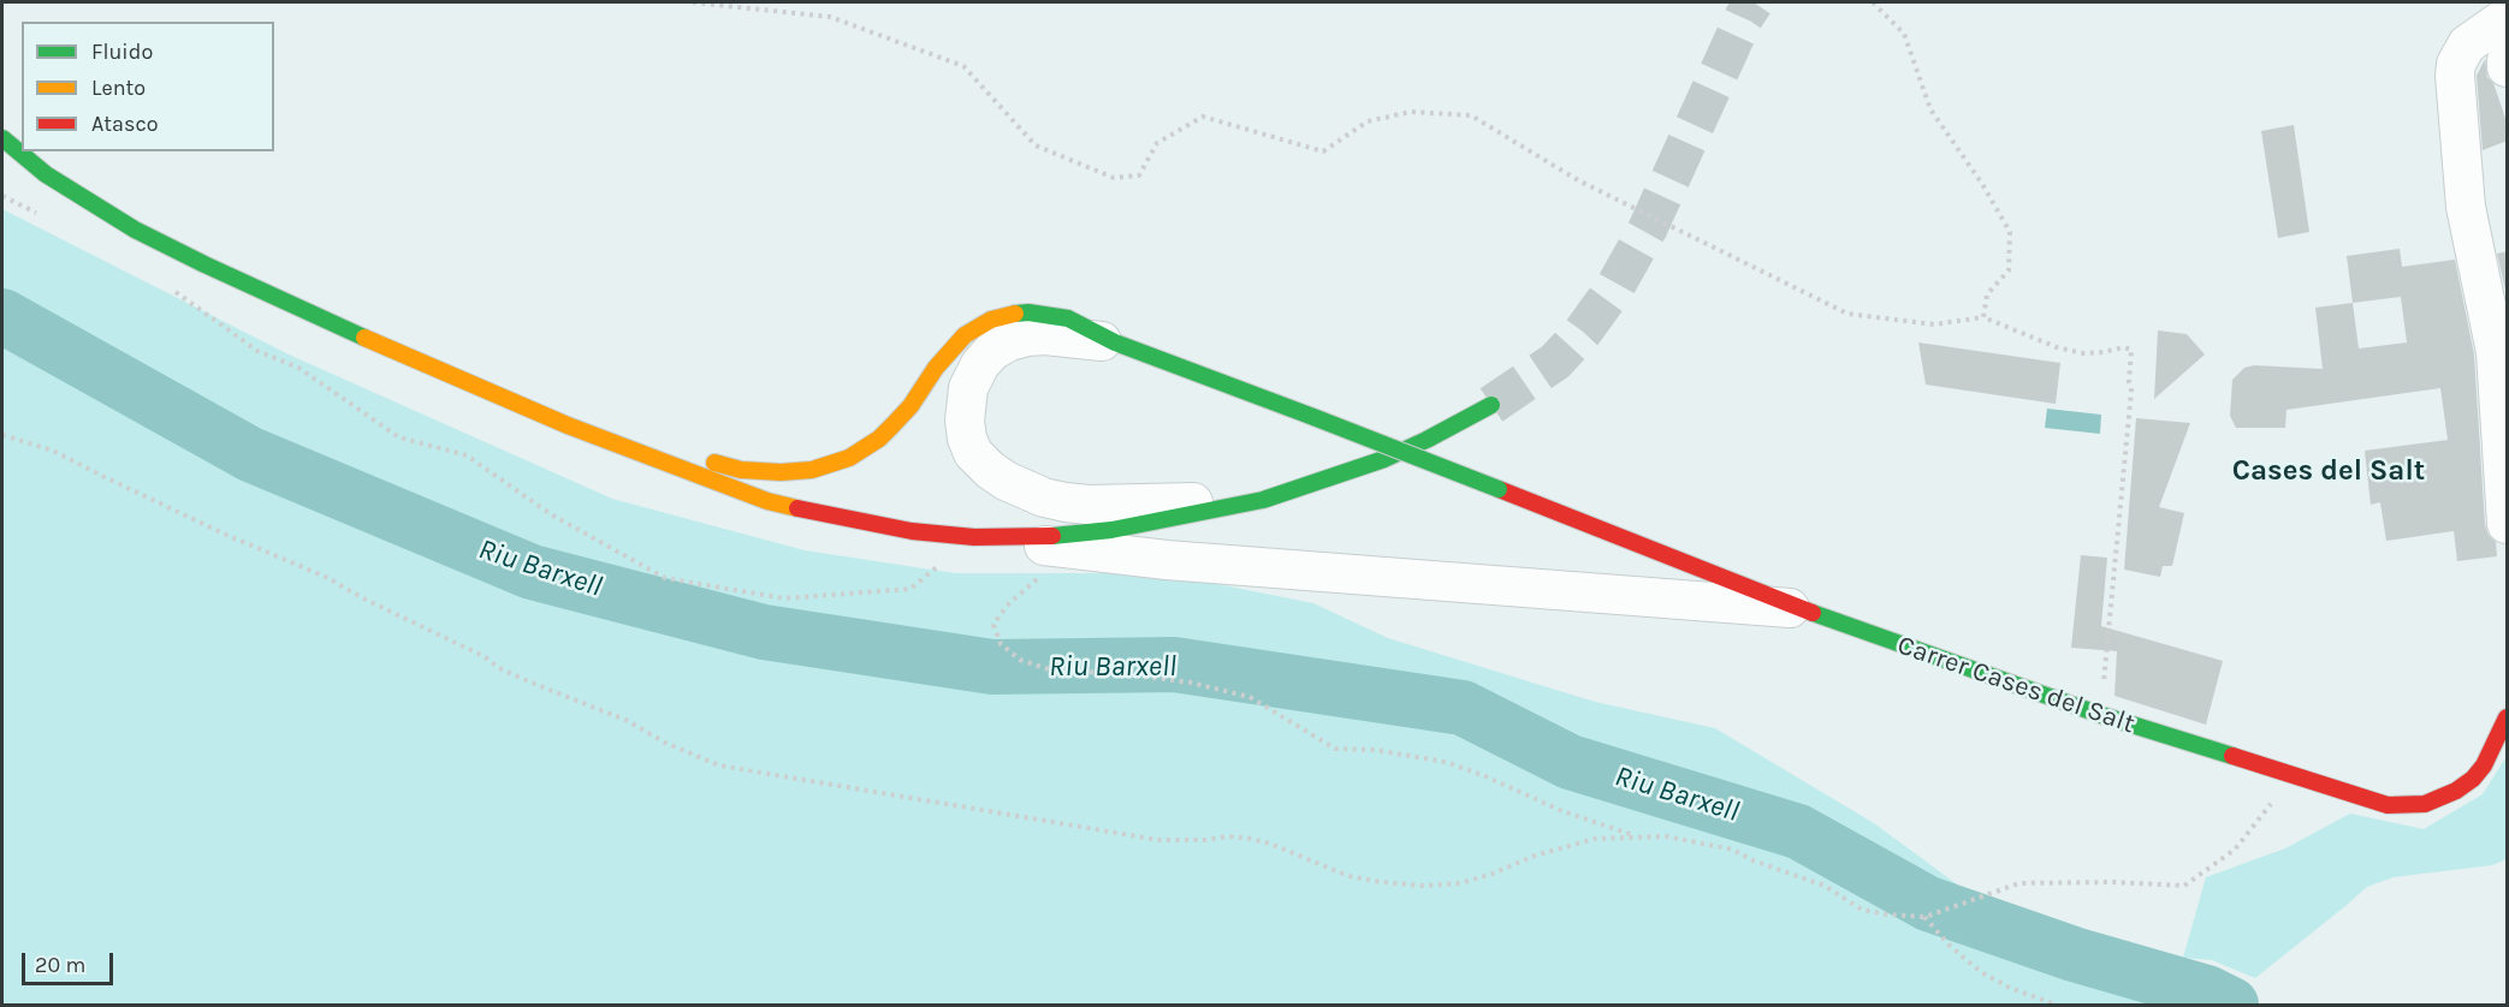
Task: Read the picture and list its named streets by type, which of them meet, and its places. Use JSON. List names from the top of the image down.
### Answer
{
  "streets": {
    "street": ["Carrer Cases del Salt"]
  },
  "districts": ["Cases del Salt"],
  "water": ["Riu Barxell"],
  "legend": ["Fluido", "Lento", "Atasco"],
  "scale_bar": "20 m"
}
